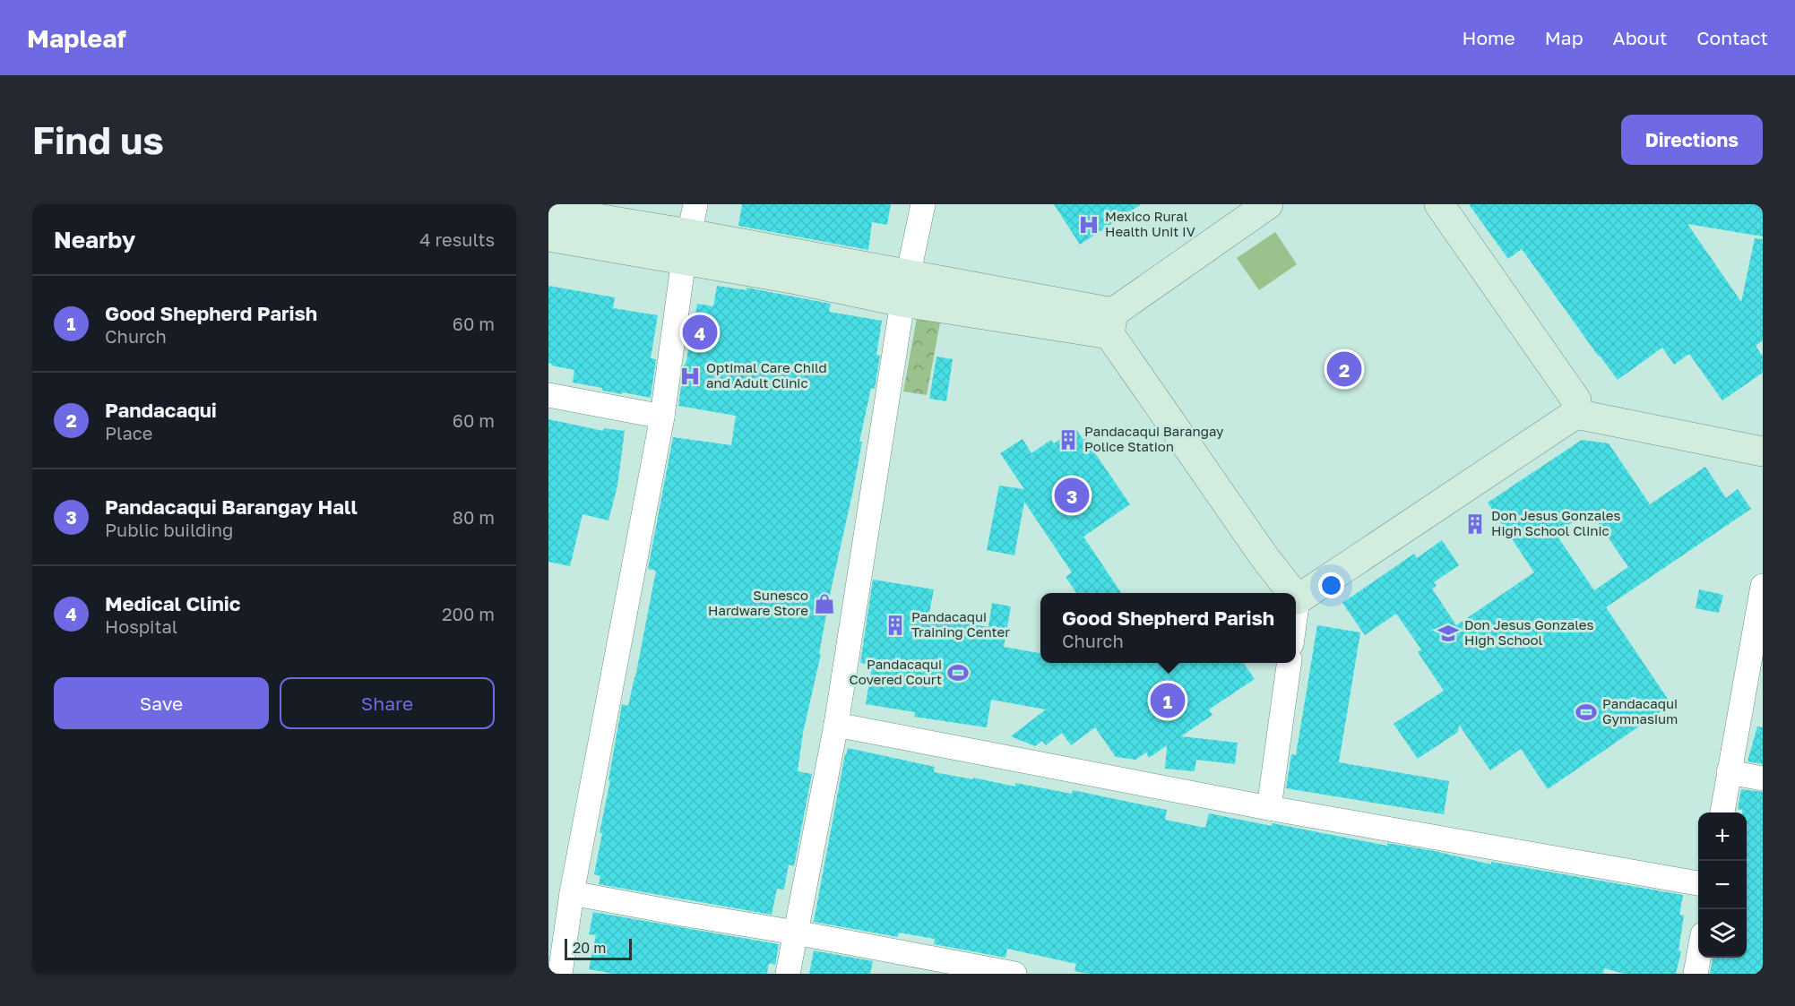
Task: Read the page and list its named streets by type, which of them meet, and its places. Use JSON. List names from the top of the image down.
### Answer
{
  "places": {
    "hospital": ["Mexico Rural Health Unit IV", "Optimal Care Child and Adult Clinic"],
    "building": ["Pandacaqui Barangay Police Station", "Don Jesus Gonzales High School Clinic", "Pandacaqui Training Center"],
    "shop": ["Sunesco Hardware Store"],
    "school or university": ["Don Jesus Gonzales High School"],
    "sports": ["Pandacaqui Covered Court", "Pandacaqui Gymnasium"]
  },
  "scale_bar": "20 m",
  "page": {
    "header": "Mapleaf",
    "nav": [
      "Home",
      "Map",
      "About",
      "Contact"
    ],
    "buttons": [
      "Directions",
      ["Save", "Share"]
    ],
    "title": "Find us",
    "heading": ["Nearby", "4 results"],
    "list": [
      {
        "mark": "1",
        "name": "Good Shepherd Parish",
        "note": "Church",
        "value": "60 m"
      },
      {
        "mark": "2",
        "name": "Pandacaqui",
        "note": "Place",
        "value": "60 m"
      },
      {
        "mark": "3",
        "name": "Pandacaqui Barangay Hall",
        "note": "Public building",
        "value": "80 m"
      },
      {
        "mark": "4",
        "name": "Medical Clinic",
        "note": "Hospital",
        "value": "200 m"
      }
    ],
    "pins": [
      "4",
      "2",
      "3",
      "1"
    ],
    "popup": ["Good Shepherd Parish", "Church"],
    "map_buttons": ["+", "−"],
    "scale": "20 m"
  }
}
